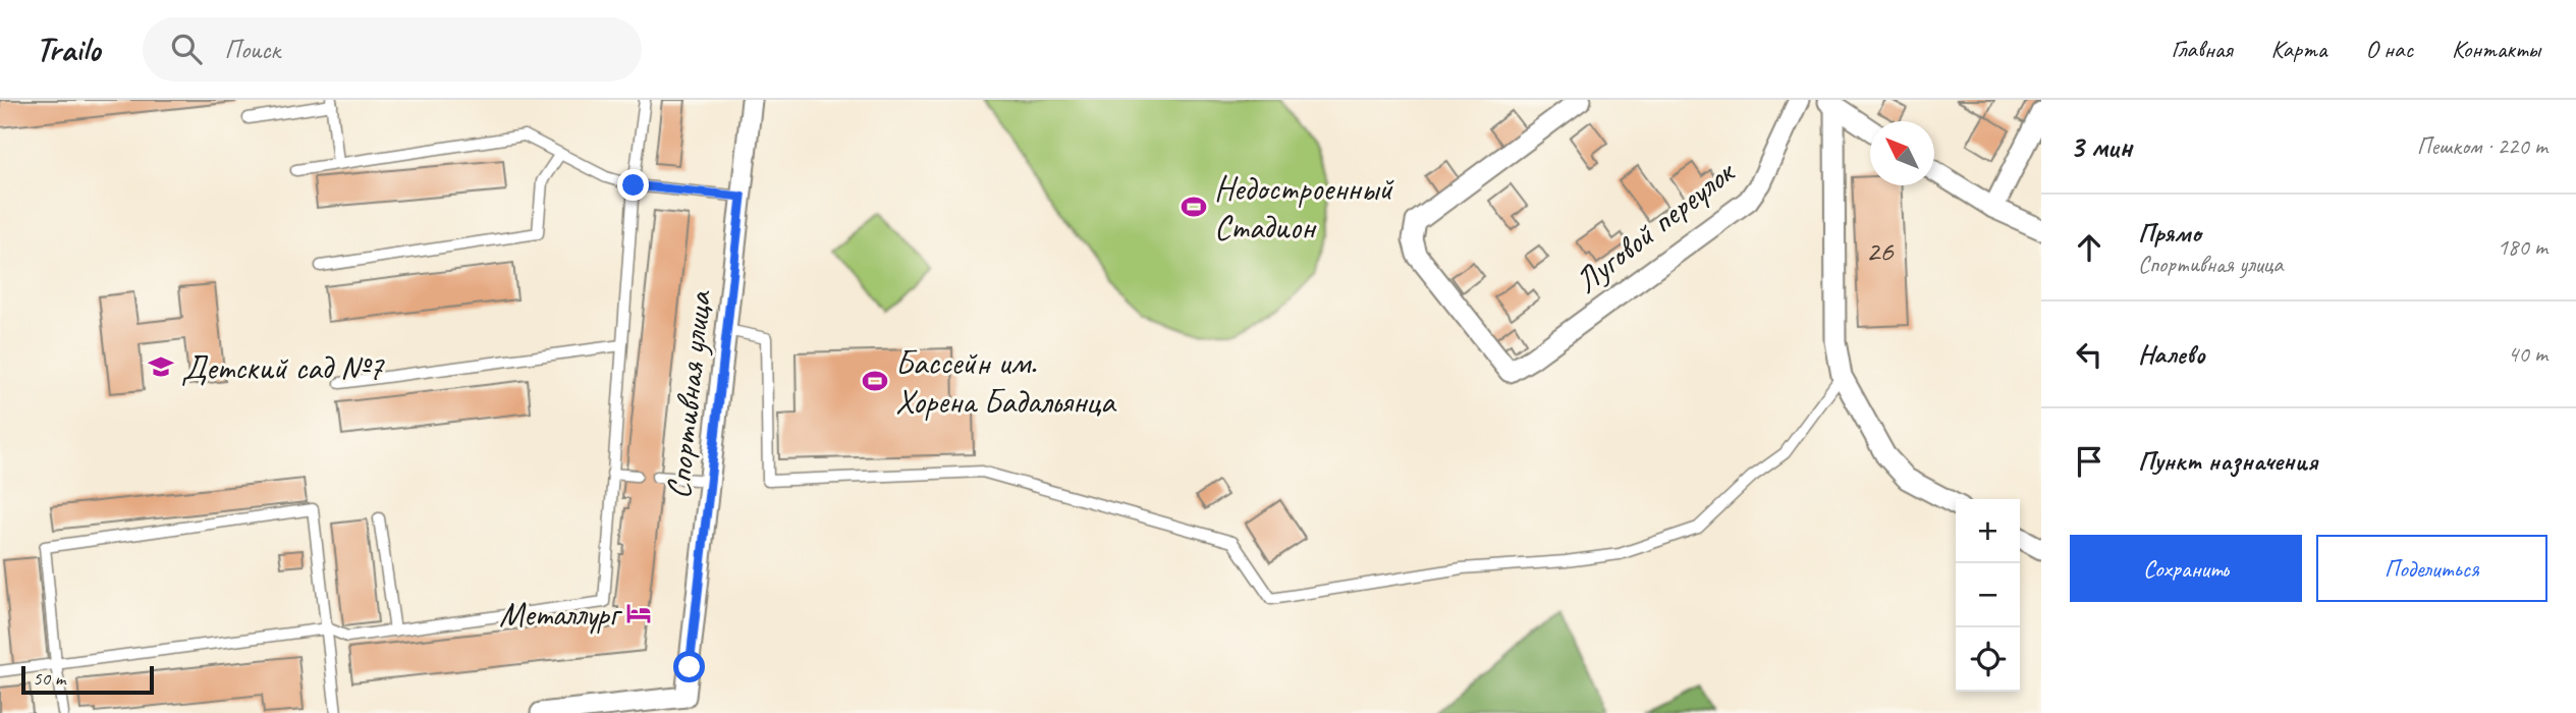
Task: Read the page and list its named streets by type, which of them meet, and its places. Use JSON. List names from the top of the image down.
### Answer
{
  "streets": {
    "street": ["Луговой переулок", "Спортивная улица"]
  },
  "places": {
    "sports": ["Недостроенный Стадион", "Бассейн им. Хорена Бадальянца"],
    "school or university": ["Детский сад №7"],
    "hotel": ["Металлург"]
  },
  "house_numbers": ["26"],
  "scale_bar": "50 m",
  "north": "top left",
  "page": {
    "header": "Trailo",
    "search": "Поиск",
    "nav": [
      "Главная",
      "Карта",
      "О нас",
      "Контакты"
    ],
    "heading": ["3 мин", "Пешком · 220 m"],
    "list": [
      ["Прямо", "Спортивная улица", "180 m"],
      ["Налево", "40 m"],
      "Пункт назначения"
    ],
    "map_buttons": ["+", "−"],
    "buttons": ["Сохранить", "Поделиться"],
    "scale": "50 m"
  }
}
